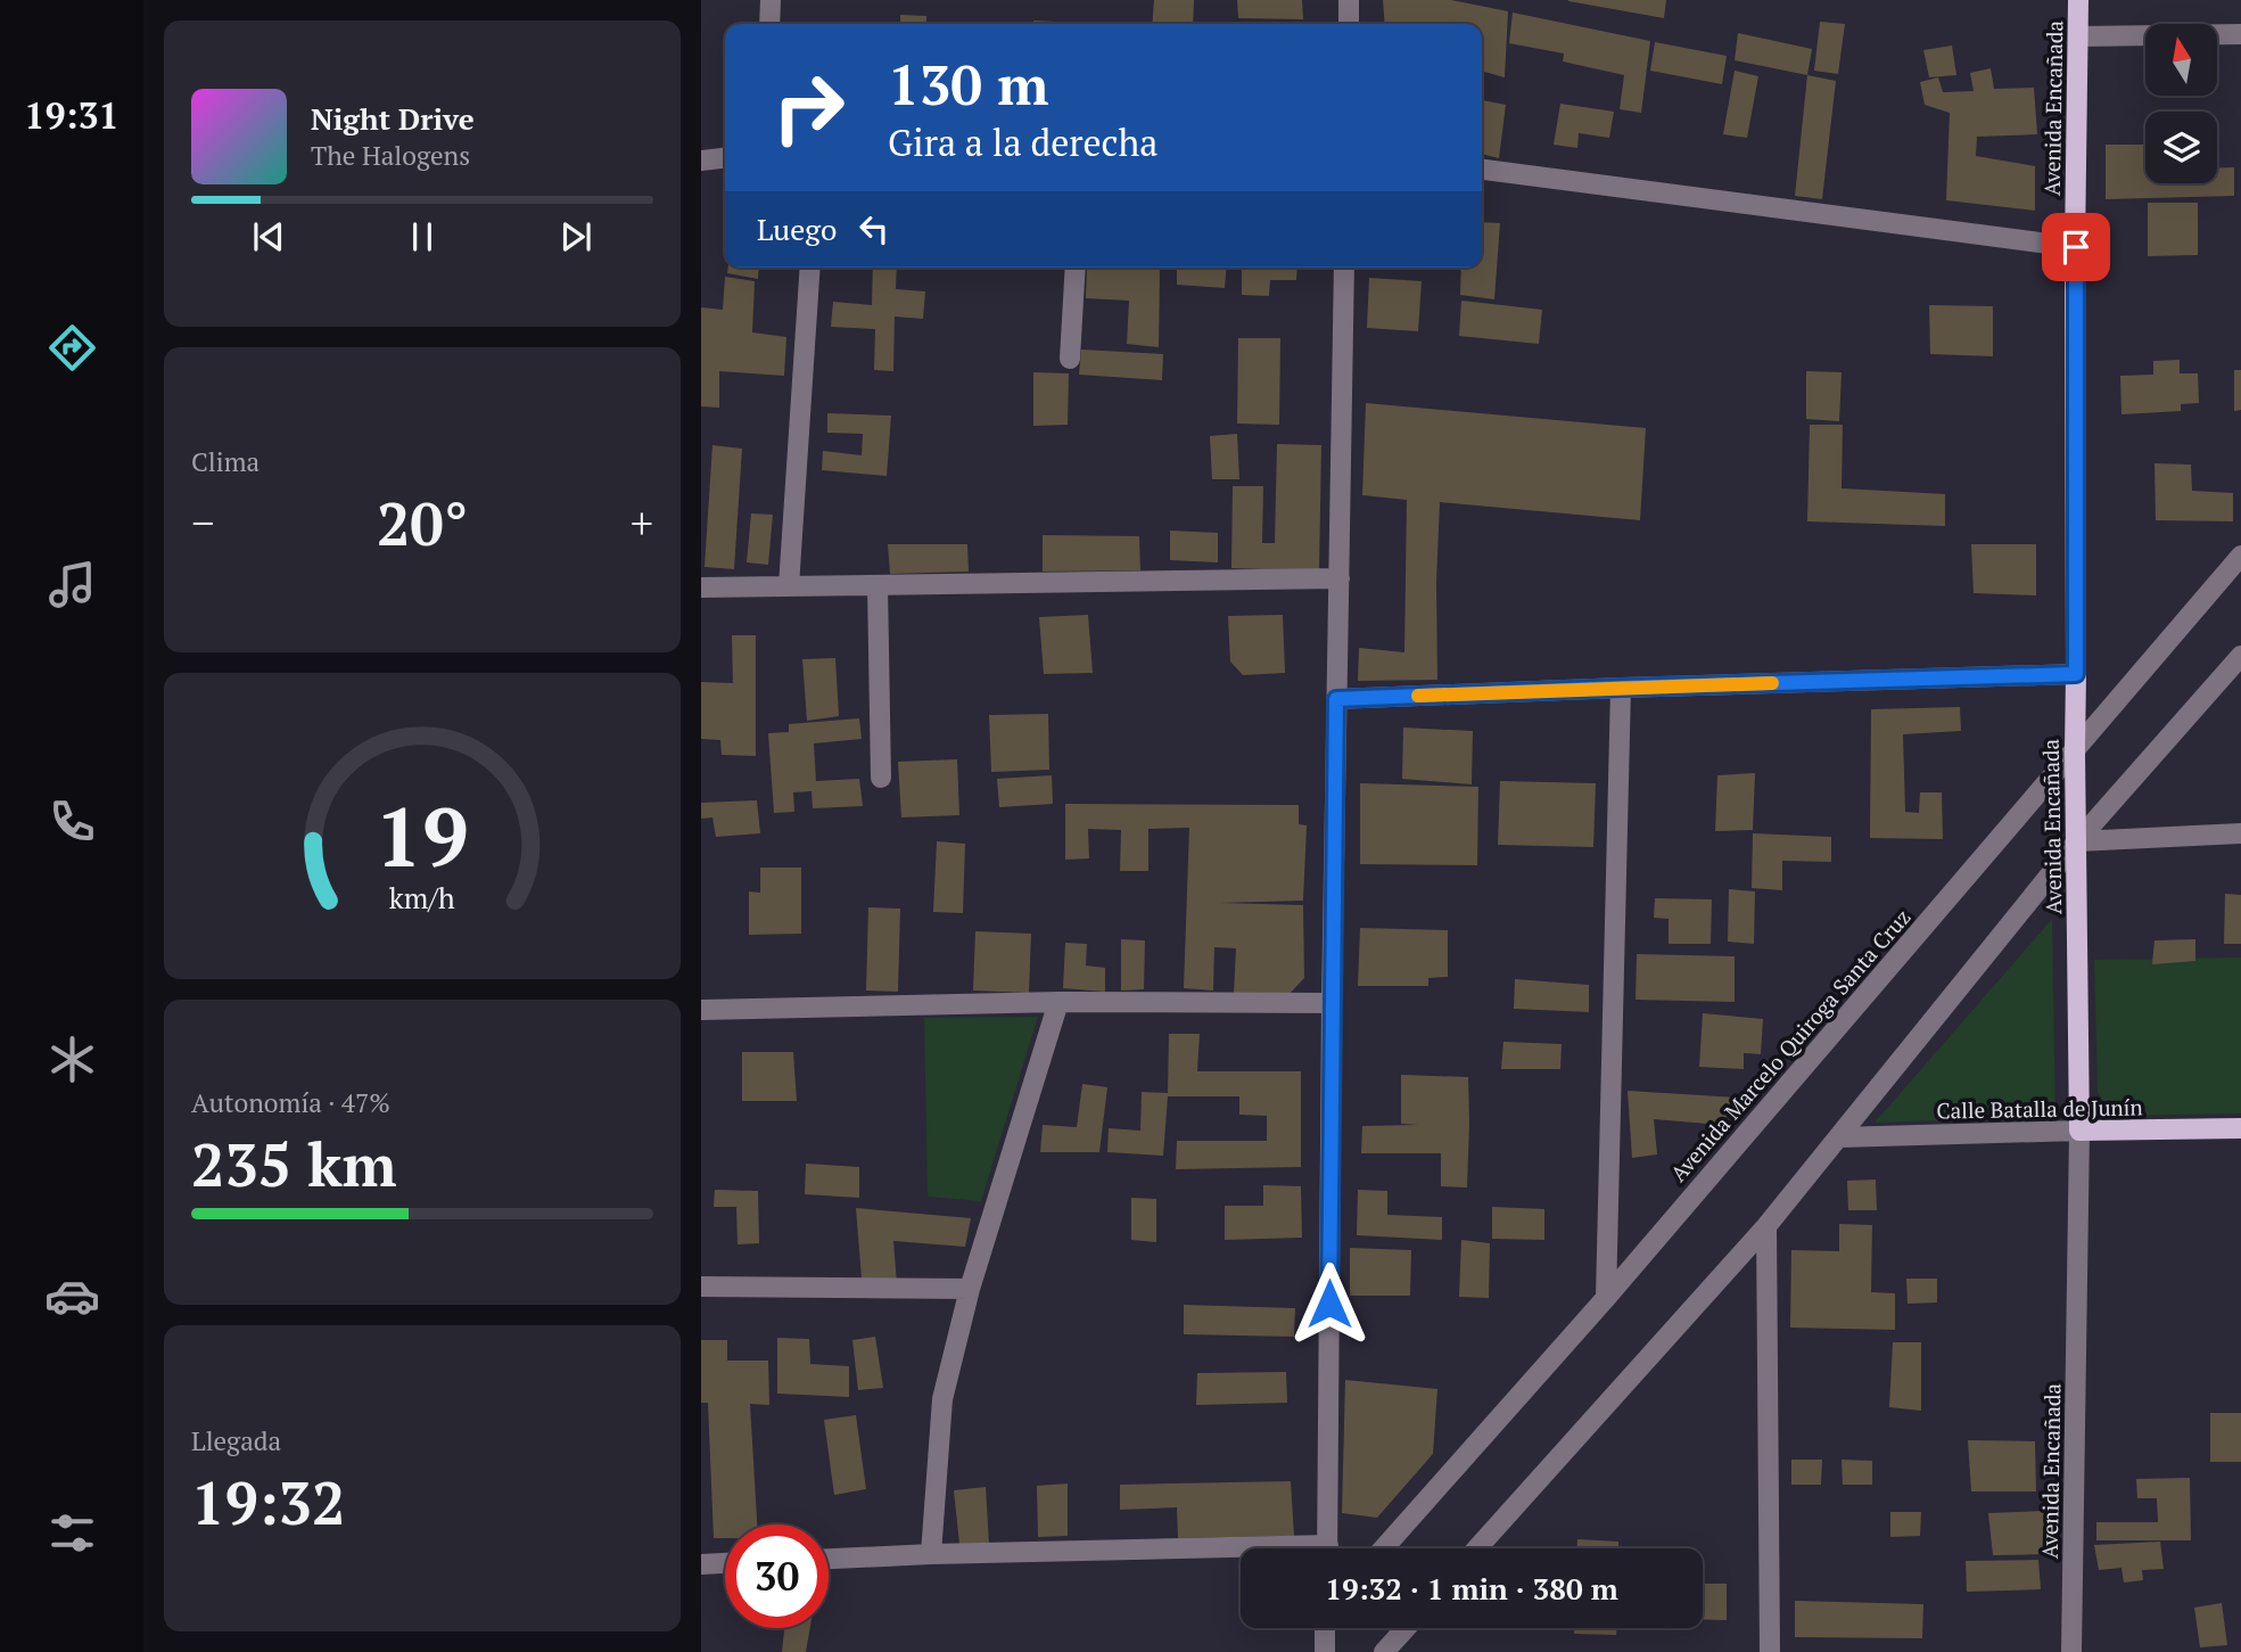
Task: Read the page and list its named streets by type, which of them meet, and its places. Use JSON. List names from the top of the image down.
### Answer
{
  "streets": {
    "main road": ["Avenida Encañada", "Calle Batalla de Junín"],
    "street": ["Avenida Marcelo Quiroga Santa Cruz"]
  },
  "crossings": [
    ["Avenida Encañada", "Avenida Marcelo Quiroga Santa Cruz"],
    ["Avenida Encañada", "Calle Batalla de Junín"]
  ],
  "north": "top",
  "page": {
    "tabs": "19:31",
    "turn": ["130 m", "Gira a la derecha"],
    "song": ["Night Drive", "The Halogens"],
    "then": "Luego",
    "tile": [
      "Clima",
      ["Autonomía · 47%", "235 km"],
      ["Llegada", "19:32"]
    ],
    "heat": ["−", "20°", "+"],
    "limit": "30",
    "trip": "19:32 · 1 min · 380 m",
    "gauge": ["19", "km/h"]
  }
}
